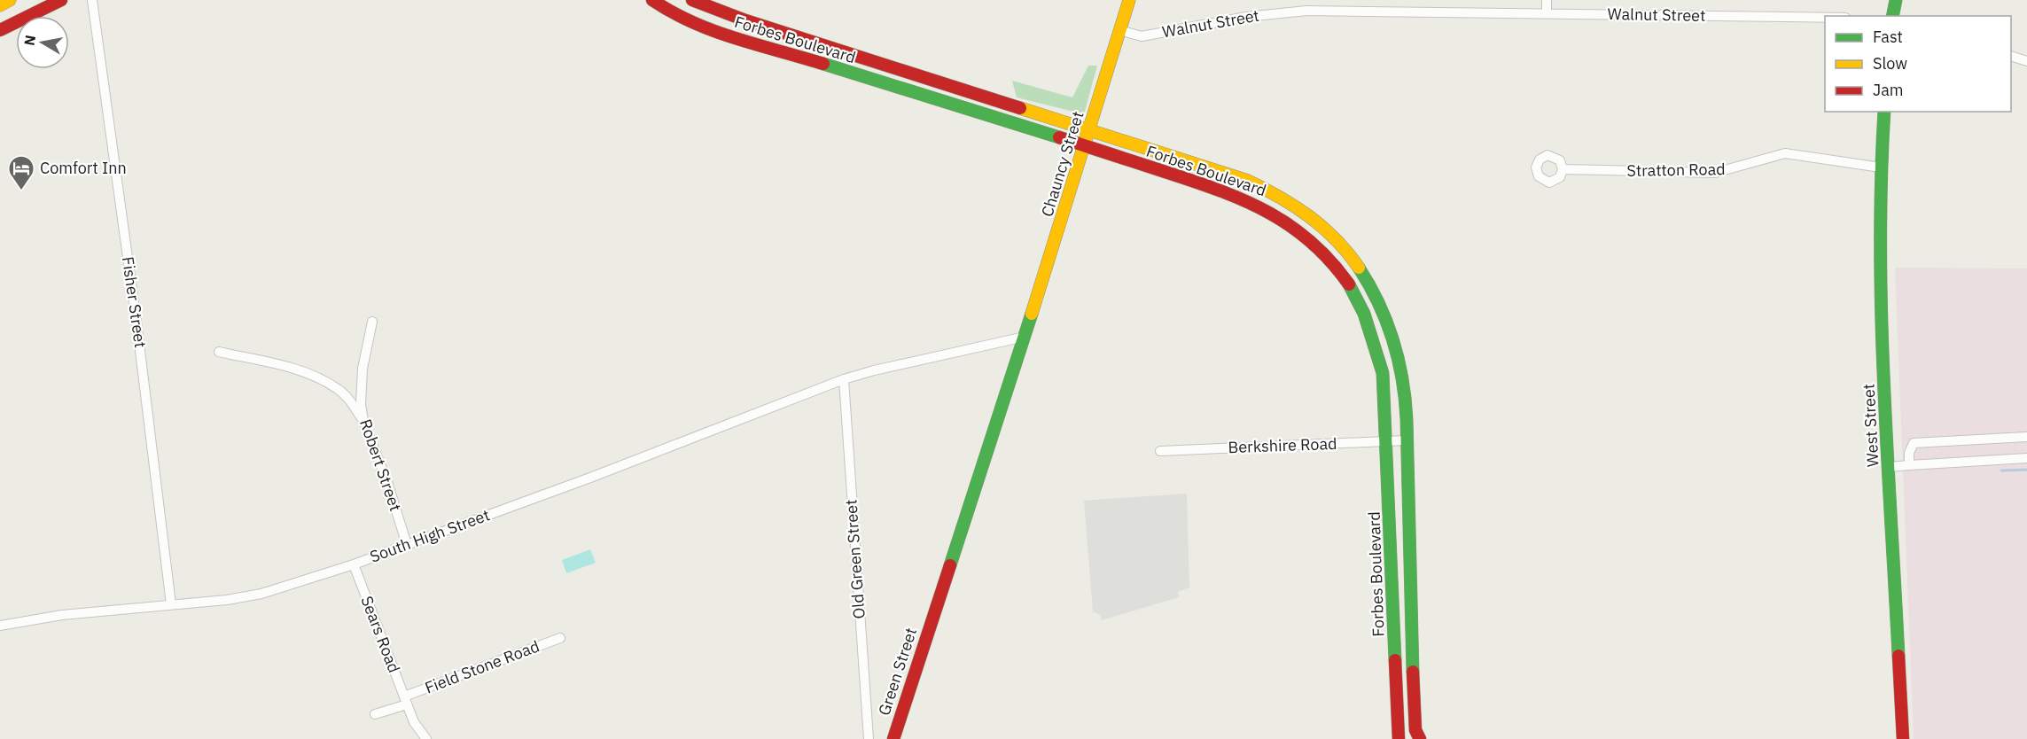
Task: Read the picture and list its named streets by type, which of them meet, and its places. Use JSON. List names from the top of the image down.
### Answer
{
  "streets": {
    "main road": [
      "Forbes Boulevard",
      "Chauncy Street",
      "West Street",
      "Green Street"
    ],
    "street": [
      "Walnut Street",
      "Stratton Road",
      "Fisher Street",
      "Berkshire Road",
      "Robert Street",
      "South High Street",
      "Old Green Street",
      "Sears Road",
      "Field Stone Road"
    ]
  },
  "crossings": [
    ["Walnut Street", "Chauncy Street"],
    ["Forbes Boulevard", "Chauncy Street"],
    ["Forbes Boulevard", "Berkshire Road"],
    ["Chauncy Street", "Green Street"],
    ["Stratton Road", "West Street"],
    ["Fisher Street", "South High Street"],
    ["Robert Street", "South High Street"],
    ["South High Street", "Old Green Street"],
    ["South High Street", "Sears Road"],
    ["Sears Road", "Field Stone Road"]
  ],
  "places": {
    "hotel": ["Comfort Inn"]
  },
  "legend": ["Fast", "Slow", "Jam"],
  "north": "left"
}
